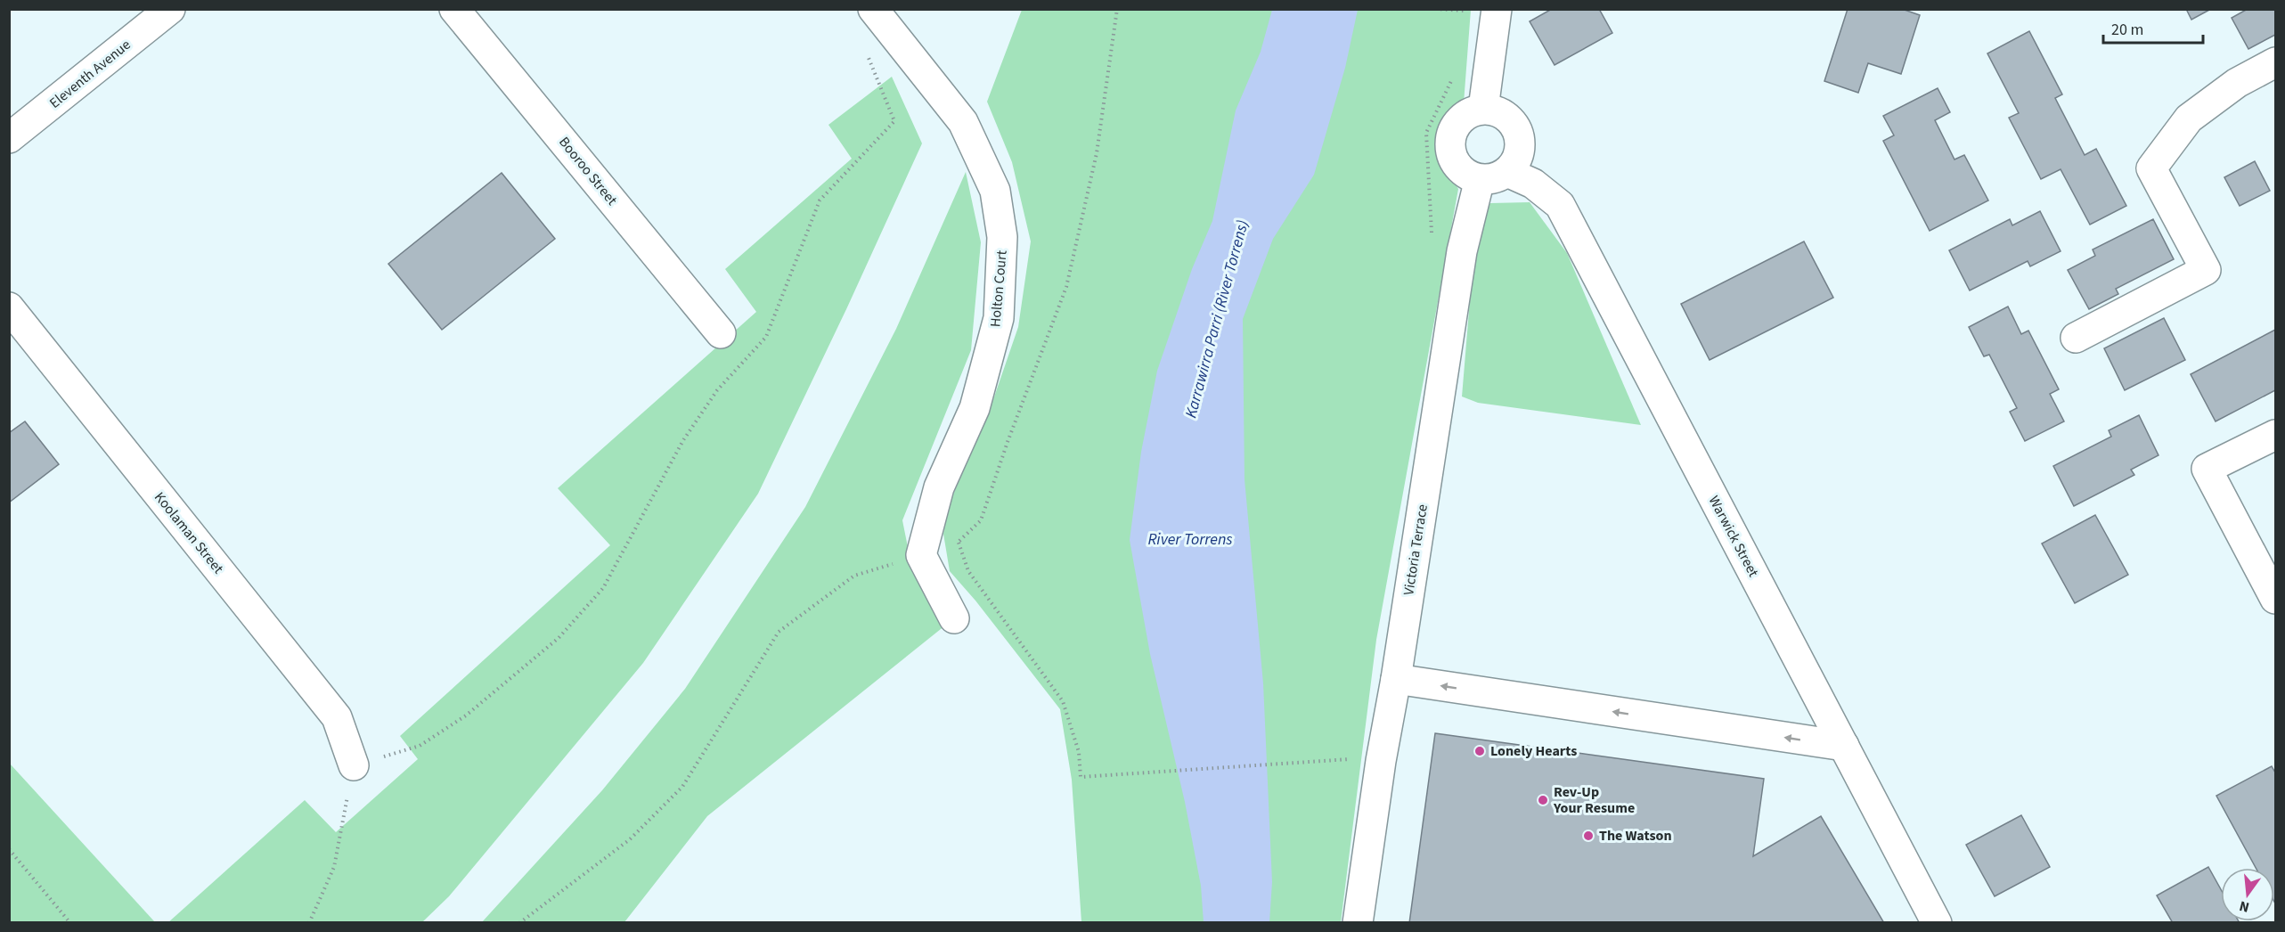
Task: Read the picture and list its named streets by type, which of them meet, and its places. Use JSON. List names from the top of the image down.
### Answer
{
  "streets": {
    "street": [
      "Eleventh Avenue",
      "Booroo Street",
      "Holton Court",
      "Koolaman Street",
      "Warwick Street",
      "Victoria Terrace"
    ]
  },
  "crossings": [
    ["Warwick Street", "Victoria Terrace"]
  ],
  "water": ["Karrawirra Parri (River Torrens)", "River Torrens"],
  "places": ["Lonely Hearts", "Rev-Up Your Resume", "The Watson"],
  "scale_bar": "20 m",
  "north": "bottom"
}
